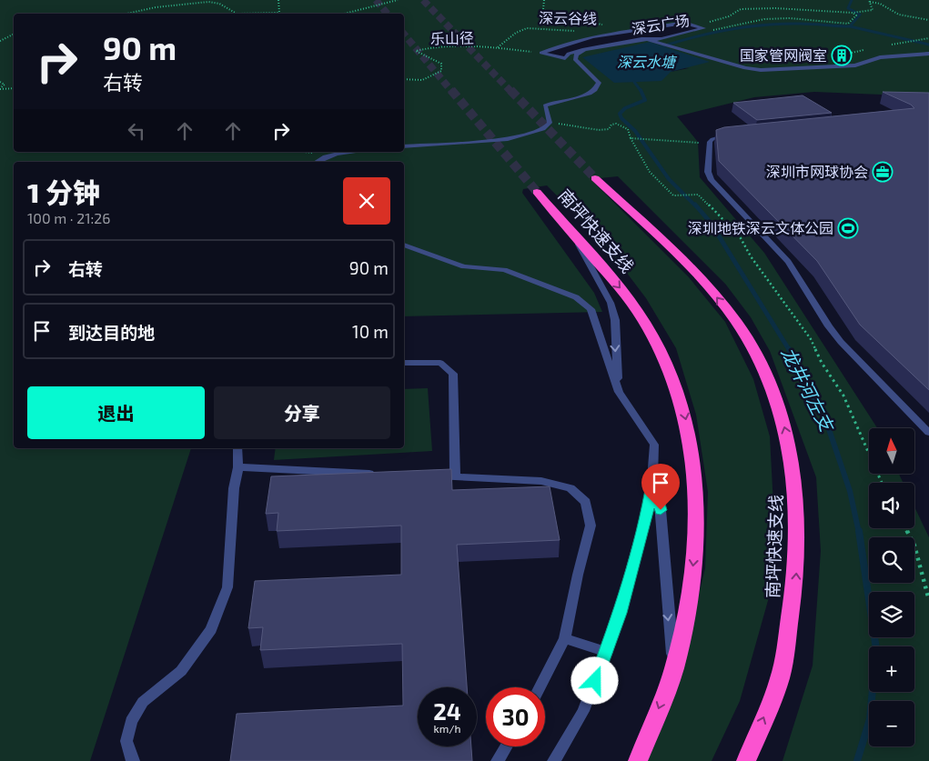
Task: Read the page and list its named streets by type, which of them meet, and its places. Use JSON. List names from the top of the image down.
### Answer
{
  "streets": {
    "highway": ["南坪快速支线"],
    "street": ["深云广场"],
    "path": ["深云谷线", "乐山径"]
  },
  "crossings": [
    ["深云谷线", "乐山径"],
    ["深云广场", "乐山径"]
  ],
  "water": ["深云水塘", "龙井河左支"],
  "places": {
    "building": ["国家管网阀室"],
    "office": ["深圳市网球协会"],
    "sports": ["深圳地铁深云文体公园"]
  },
  "north": "top",
  "page": {
    "turn": ["90 m", "右转"],
    "heading": ["1 分钟", "100 m · 21:26"],
    "list": [
      {
        "name": "右转",
        "value": "90 m"
      },
      {
        "name": "到达目的地",
        "value": "10 m"
      }
    ],
    "buttons": ["退出", "分享"],
    "map_buttons": ["+", "−"],
    "speed": "24 km/h",
    "limit": "30"
  }
}
